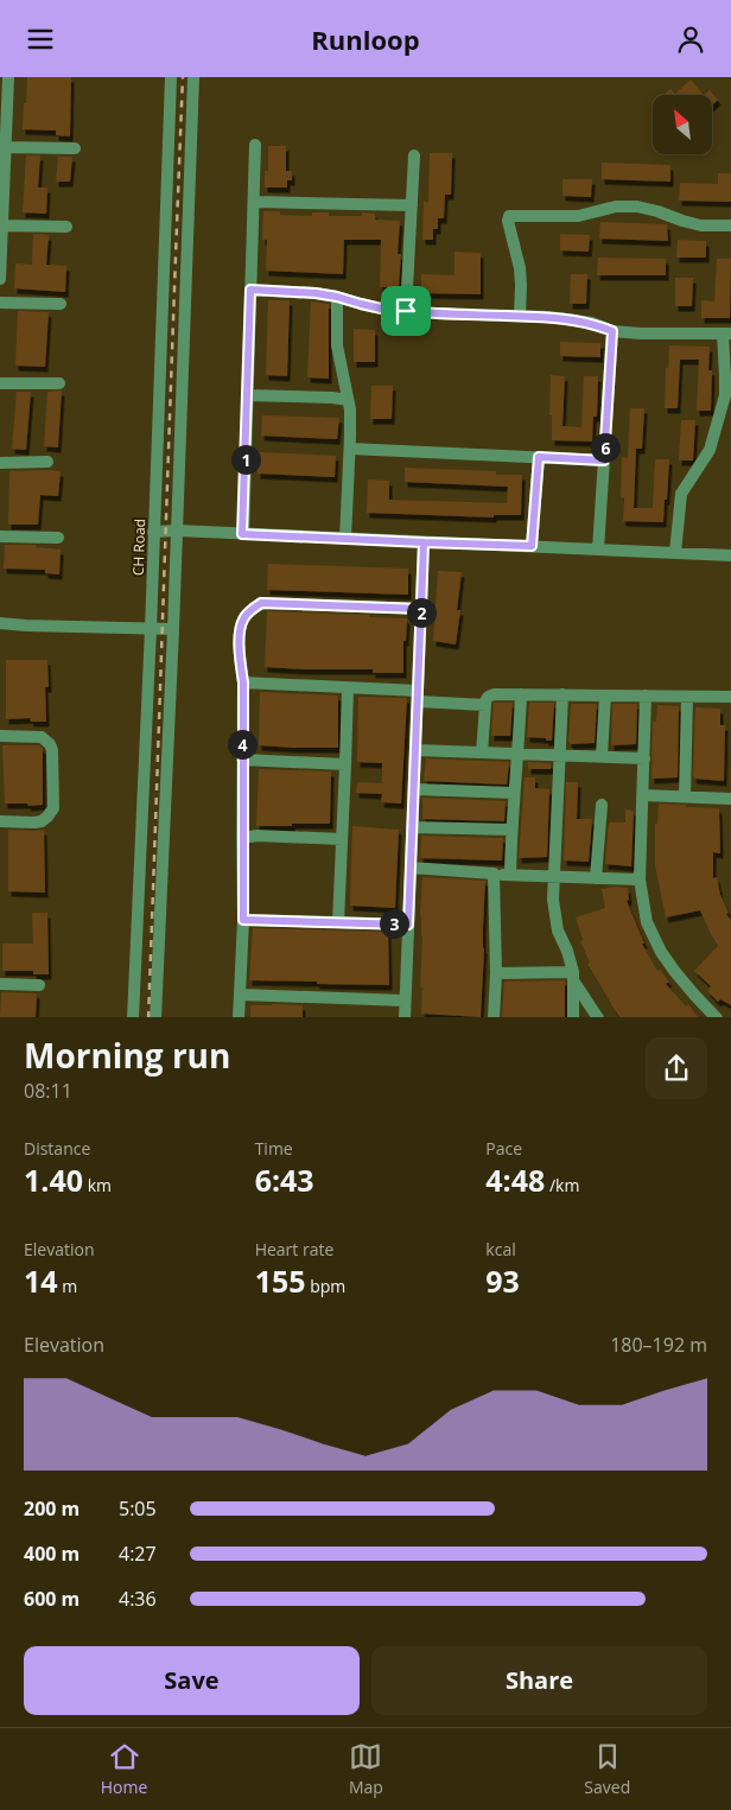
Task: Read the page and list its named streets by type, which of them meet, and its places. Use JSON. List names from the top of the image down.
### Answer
{
  "streets": {
    "street": ["CH Road"]
  },
  "north": "top left",
  "page": {
    "header": "Runloop",
    "pins": [
      "6",
      "1",
      "2",
      "4",
      "3"
    ],
    "heading": ["Morning run", "08:11"],
    "stats": [
      ["Distance", "1.40 km"],
      ["Time", "6:43"],
      ["Pace", "4:48 /km"],
      ["Elevation", "14 m"],
      ["Heart rate", "155 bpm"],
      ["kcal", "93"]
    ],
    "chart": ["Elevation", "180–192 m"],
    "list": [
      {
        "name": "200 m",
        "note": "5:05"
      },
      {
        "name": "400 m",
        "note": "4:27"
      },
      {
        "name": "600 m",
        "note": "4:36"
      }
    ],
    "buttons": ["Save", "Share"],
    "tabs": ["Home", "Map", "Saved"]
  }
}
